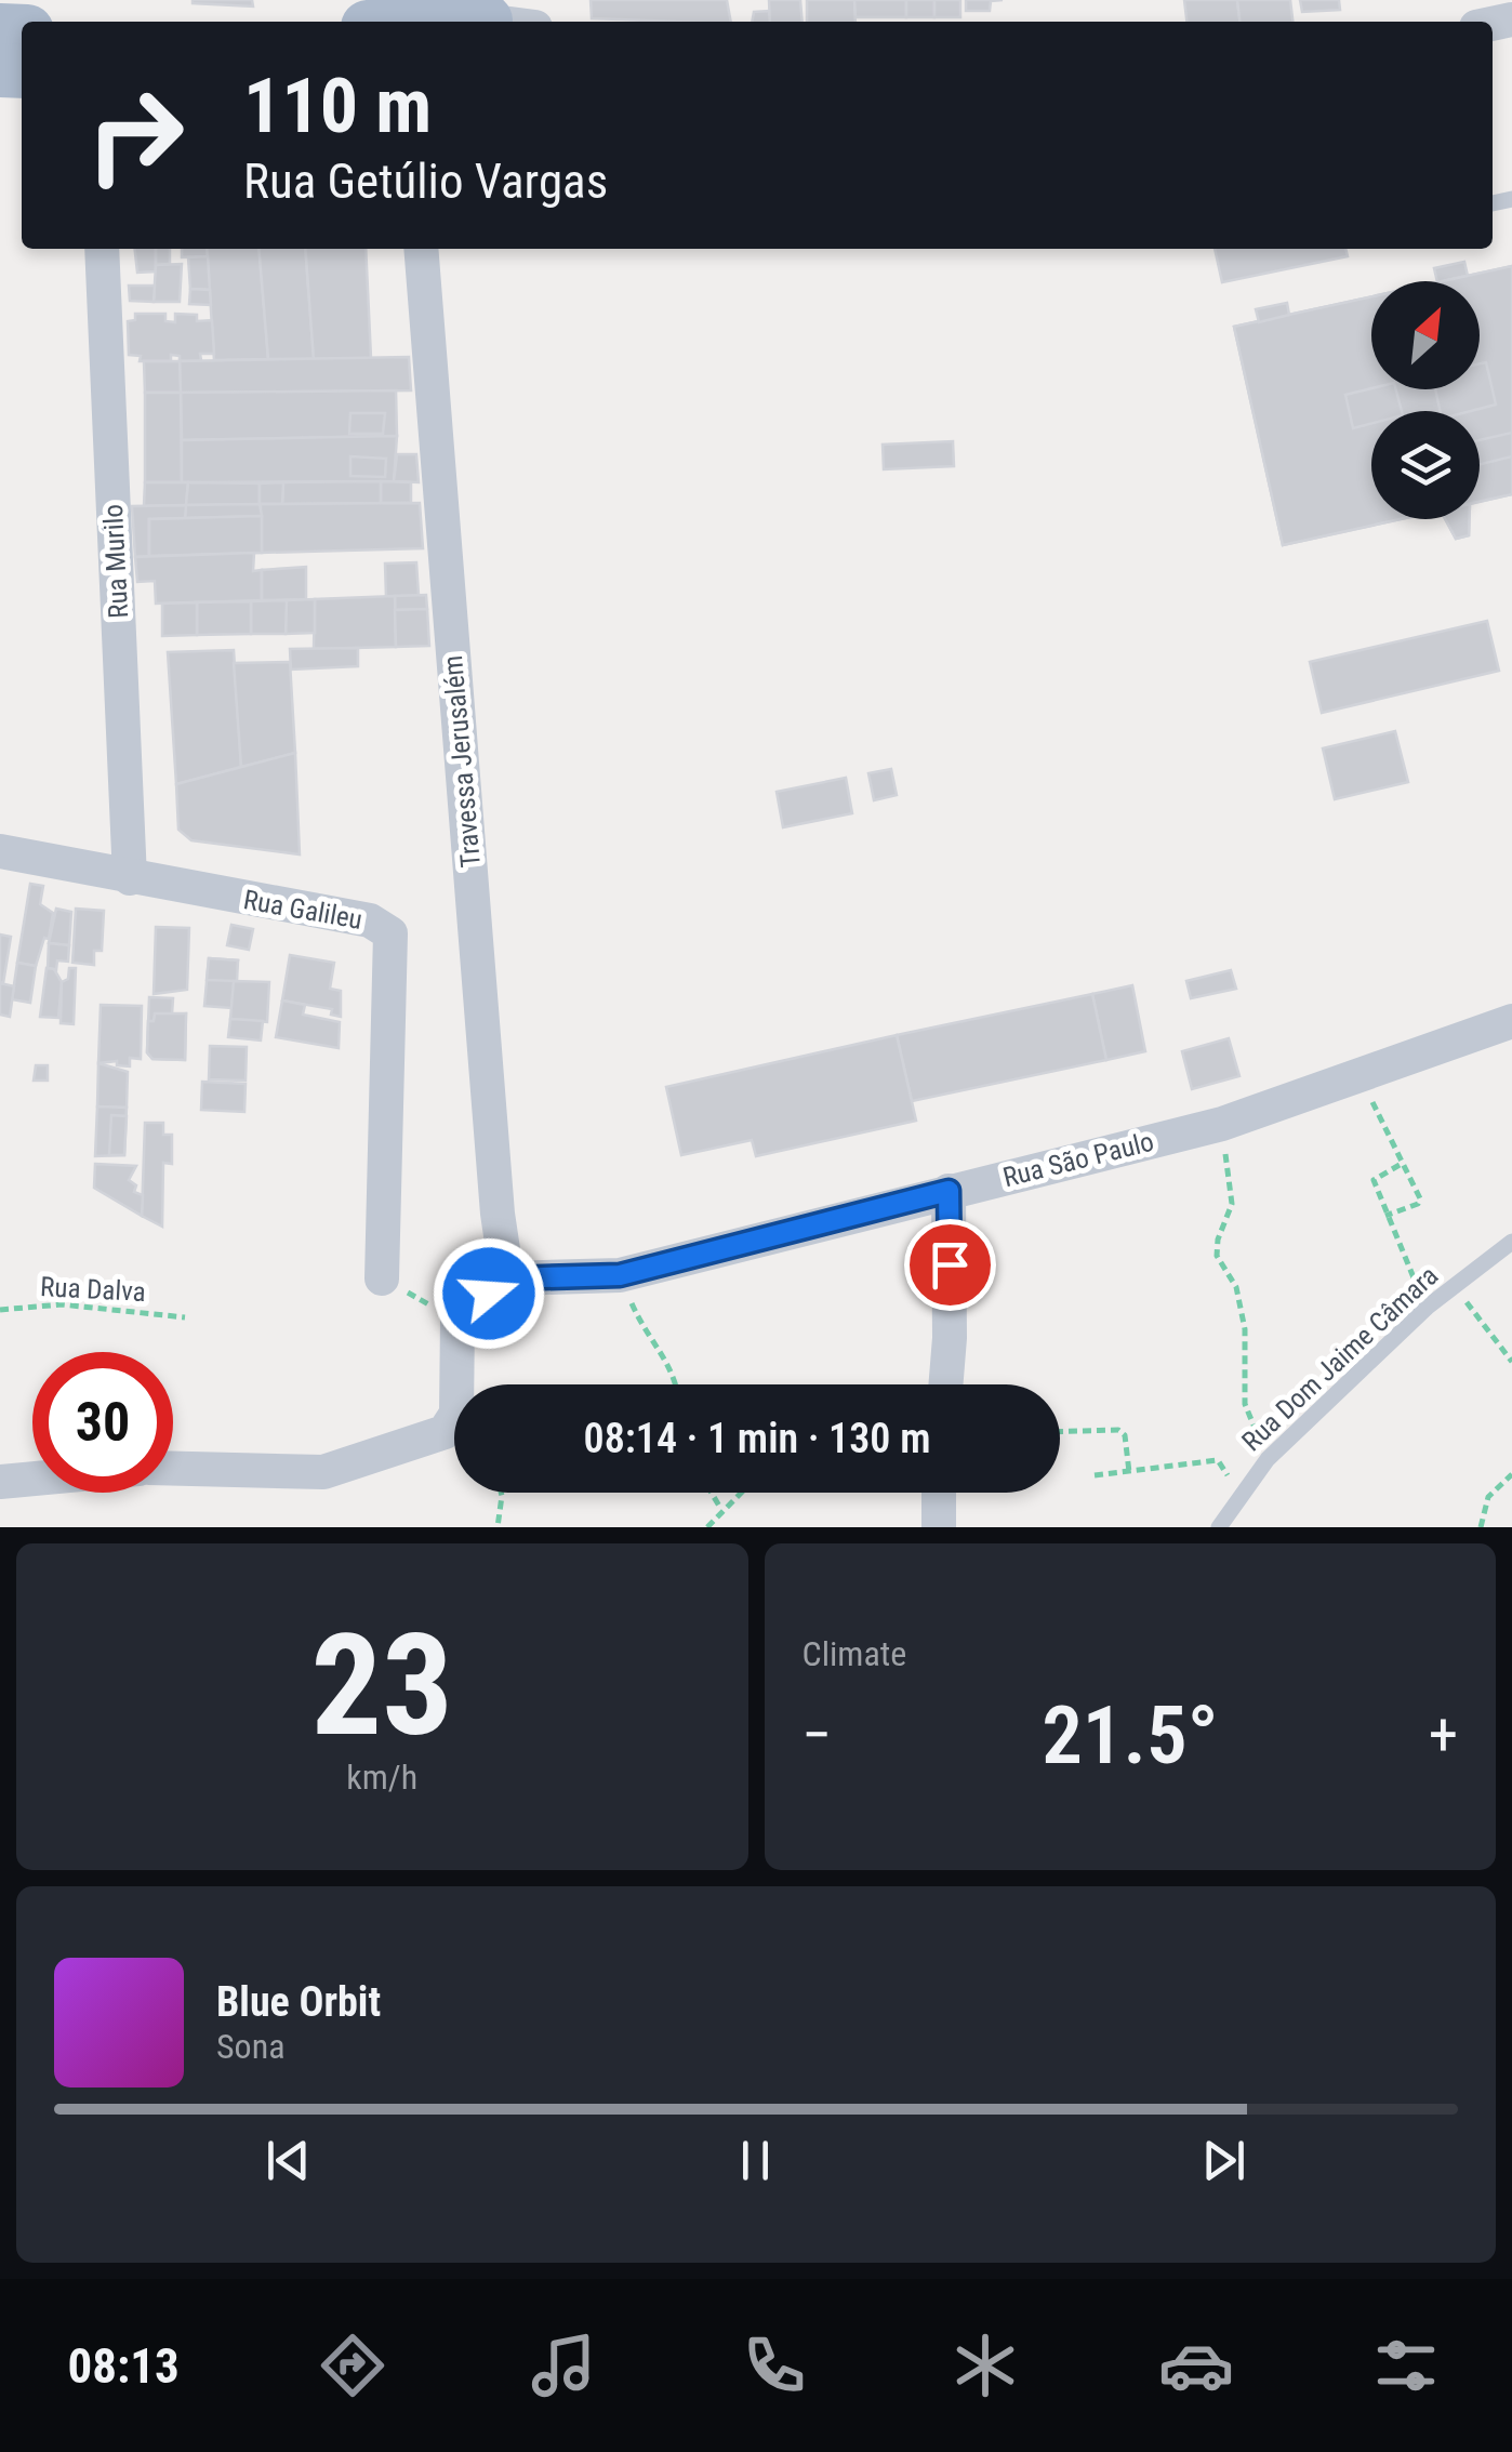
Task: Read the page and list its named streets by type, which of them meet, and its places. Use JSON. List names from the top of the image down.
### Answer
{
  "streets": {
    "street": [
      "Rua Murilo",
      "Travessa Jerusalém",
      "Rua Galileu",
      "Rua São Paulo"
    ],
    "lane": ["Rua Dom Jaime Câmara"],
    "path": ["Rua Dalva"]
  },
  "crossings": [
    ["Rua Murilo", "Rua Galileu"],
    ["Travessa Jerusalém", "Rua São Paulo"]
  ],
  "north": "top right",
  "page": {
    "turn": ["110 m", "Rua Getúlio Vargas"],
    "limit": "30",
    "trip": "08:14 · 1 min · 130 m",
    "tile": [
      ["23", "km/h"],
      "Climate"
    ],
    "heat": ["−", "21.5°", "+"],
    "song": ["Blue Orbit", "Sona"],
    "tabs": "08:13"
  }
}
